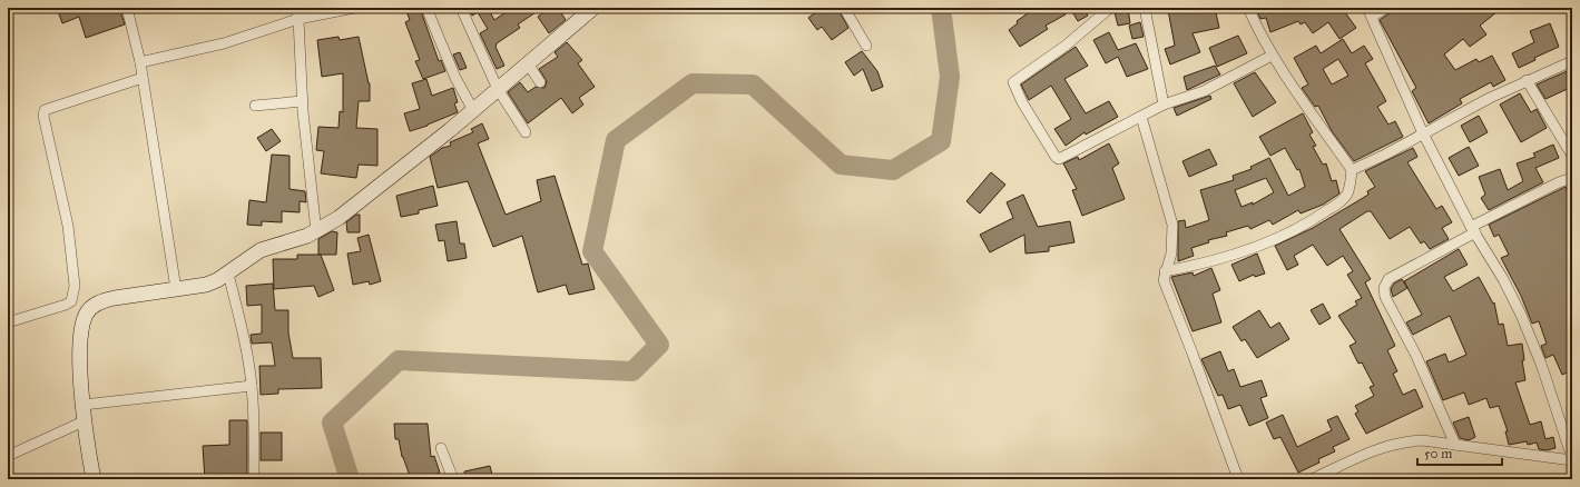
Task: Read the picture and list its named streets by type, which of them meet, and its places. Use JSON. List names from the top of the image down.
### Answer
{
  "scale_bar": "50 m"
}
